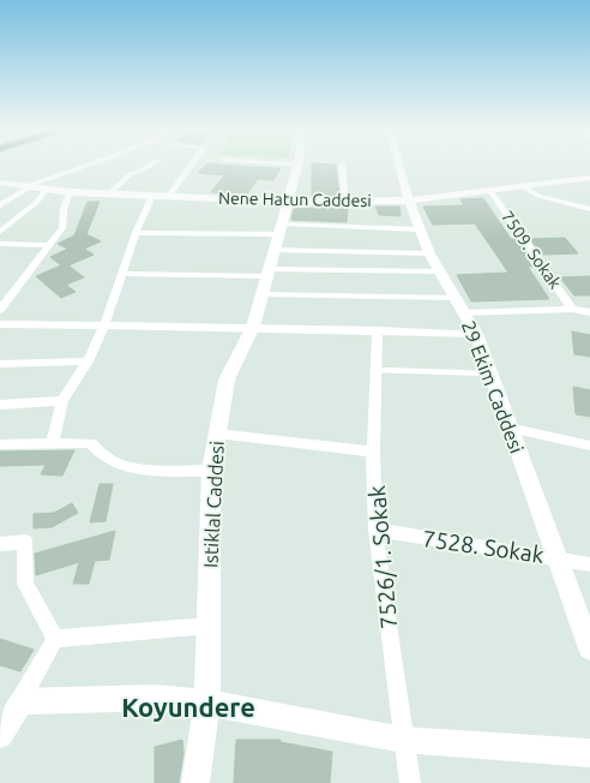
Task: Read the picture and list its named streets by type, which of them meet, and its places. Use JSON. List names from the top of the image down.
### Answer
{
  "streets": {
    "street": [
      "Nene Hatun Caddesi",
      "7509. Sokak",
      "29 Ekim Caddesi",
      "Istiklal Caddesi",
      "7528. Sokak",
      "7526/1. Sokak"
    ]
  },
  "crossings": [
    ["Nene Hatun Caddesi", "7509. Sokak"],
    ["Nene Hatun Caddesi", "29 Ekim Caddesi"],
    ["Nene Hatun Caddesi", "Istiklal Caddesi"],
    ["29 Ekim Caddesi", "7528. Sokak"],
    ["7528. Sokak", "7526/1. Sokak"]
  ],
  "districts": ["Koyundere"]
}
